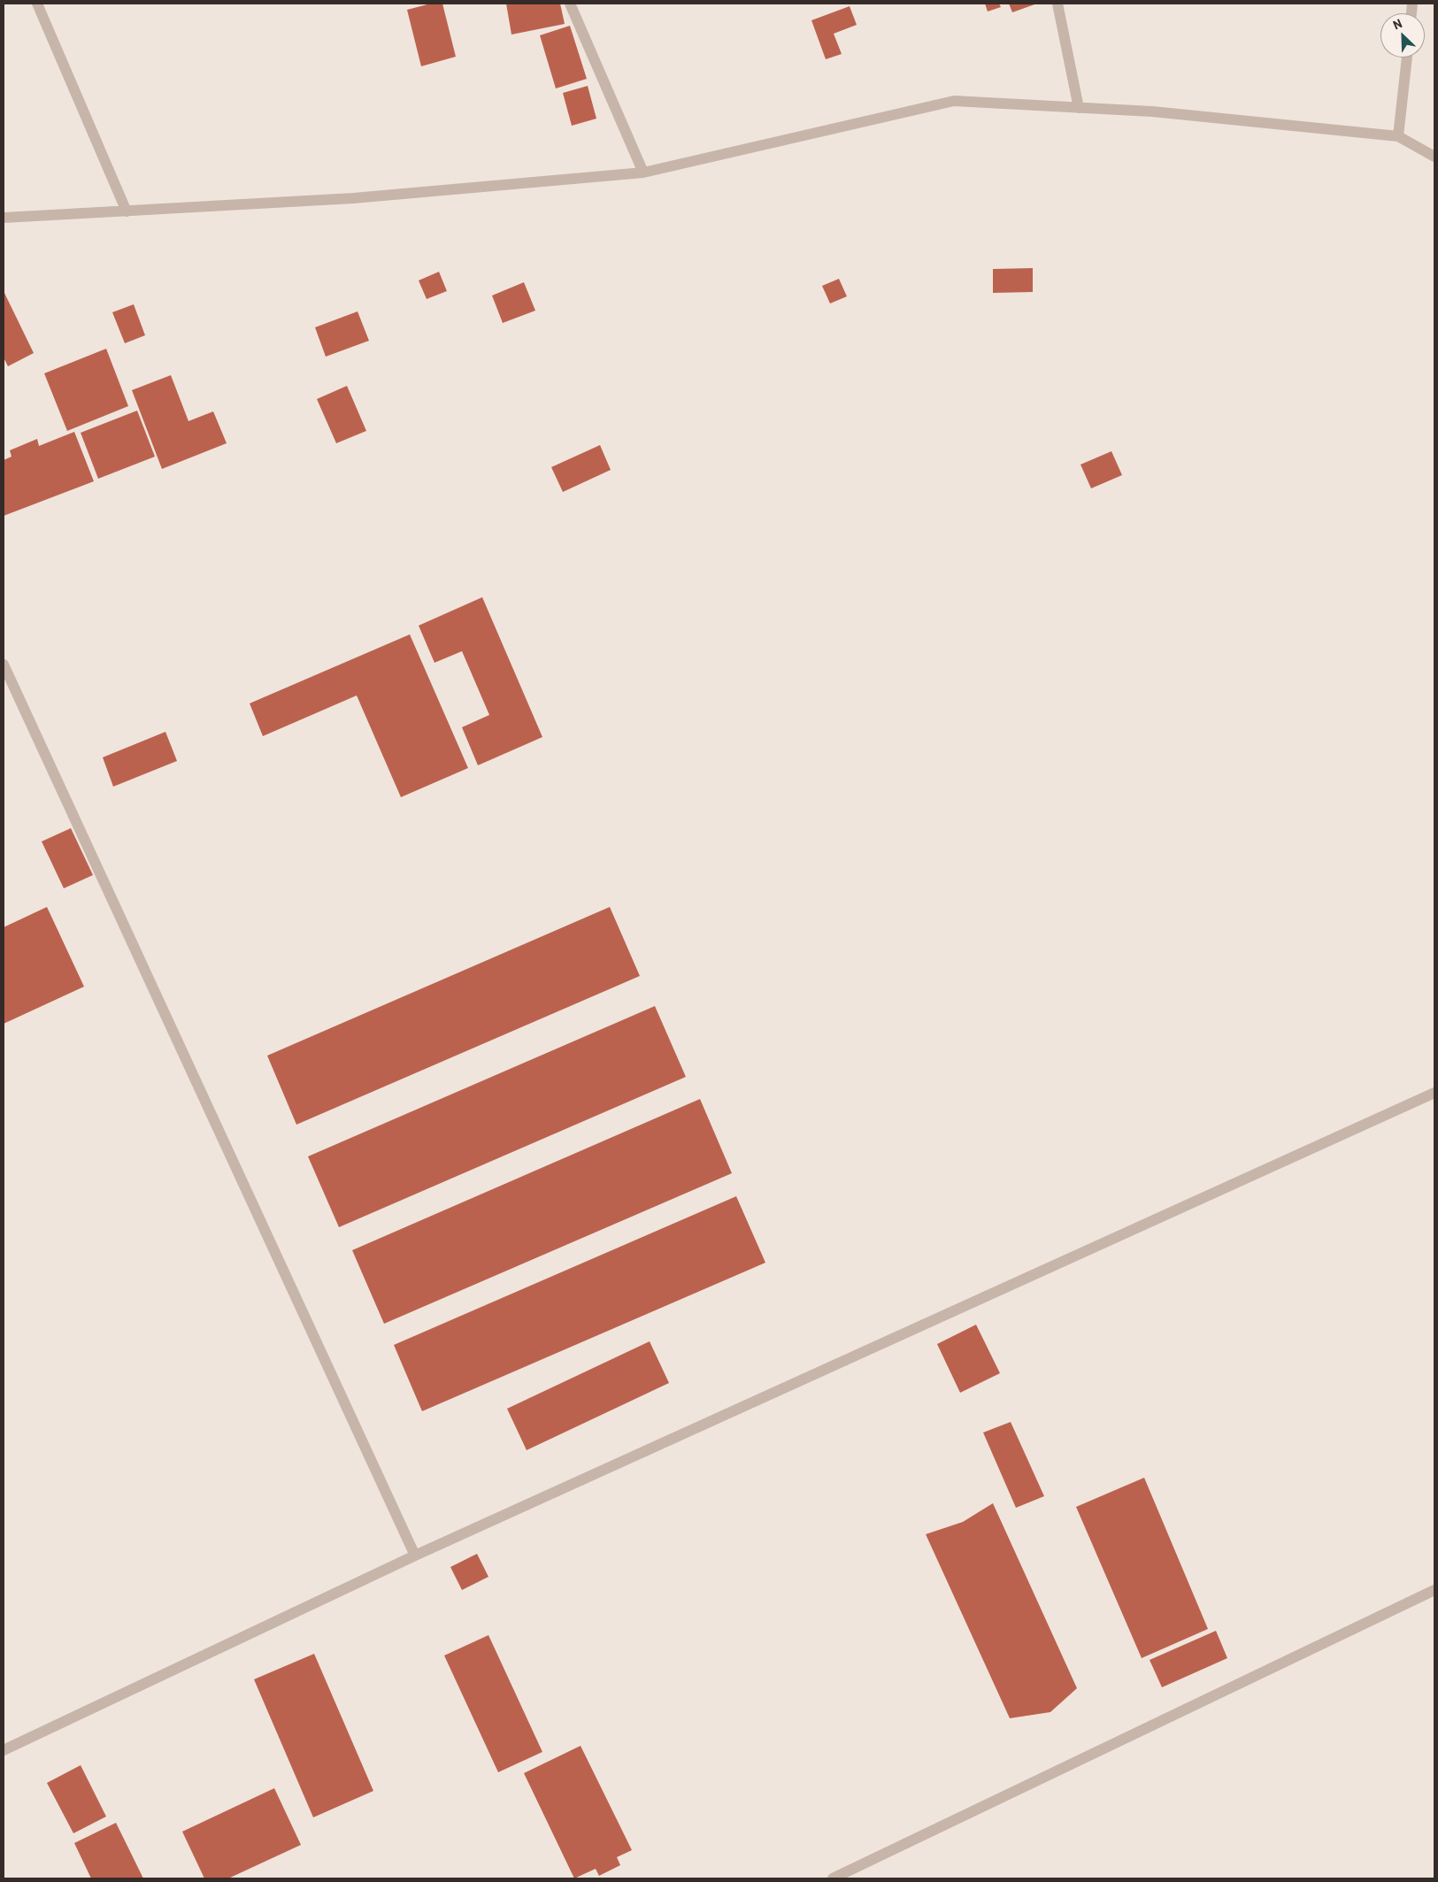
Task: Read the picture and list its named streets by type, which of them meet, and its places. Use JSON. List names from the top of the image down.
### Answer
{
  "north": "top left"
}
